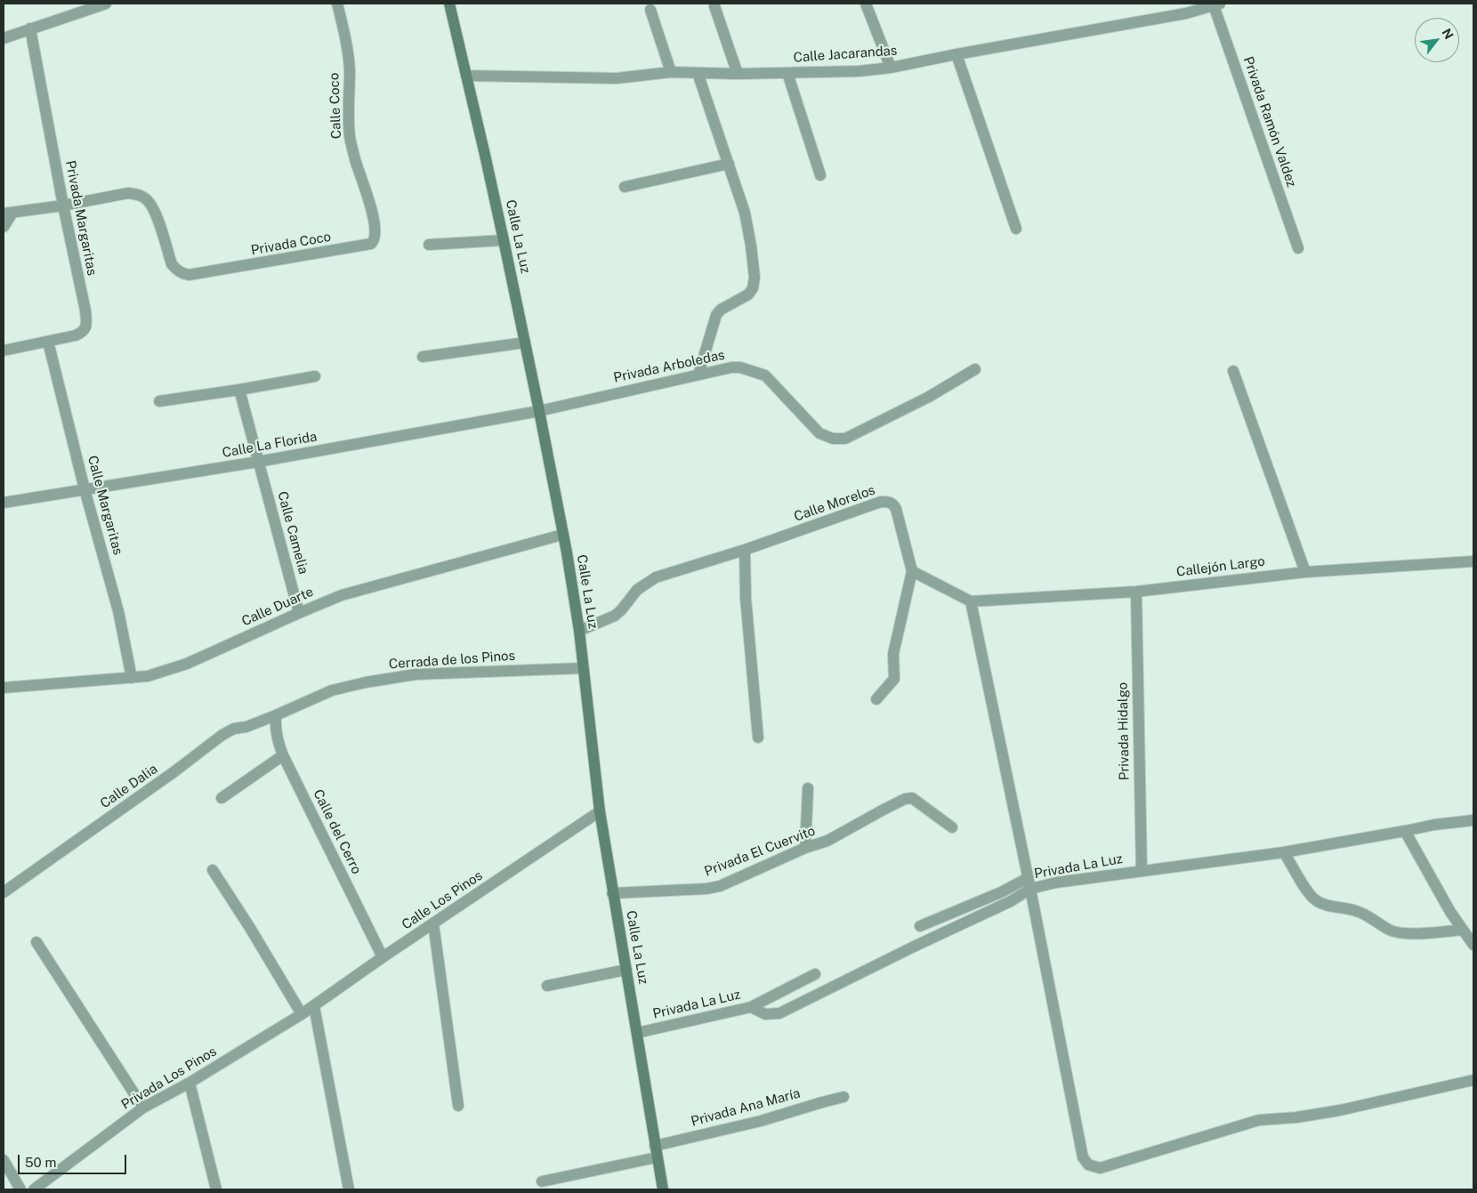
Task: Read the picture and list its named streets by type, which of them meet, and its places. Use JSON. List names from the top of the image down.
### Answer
{
  "streets": {
    "street": [
      "Calle Jacarandas",
      "Calle Coco",
      "Privada Ramón Valdez",
      "Privada Margaritas",
      "Calle La Luz",
      "Privada Coco",
      "Privada Arboledas",
      "Calle La Florida",
      "Calle Morelos",
      "Calle Margaritas",
      "Calle Camelia",
      "Callejón Largo",
      "Calle Duarte",
      "Cerrada de los Pinos",
      "Privada Hidalgo",
      "Calle Dalia",
      "Calle del Cerro",
      "Privada El Cuervito",
      "Privada La Luz",
      "Calle Los Pinos",
      "Privada Los Pinos",
      "Privada Ana María"
    ]
  },
  "crossings": [
    ["Calle Jacarandas", "Privada Ramón Valdez"],
    ["Calle Jacarandas", "Calle La Luz"],
    ["Calle Coco", "Privada Coco"],
    ["Privada Margaritas", "Privada Coco"],
    ["Privada Margaritas", "Calle Margaritas"],
    ["Calle La Luz", "Privada Arboledas"],
    ["Calle La Luz", "Calle La Florida"],
    ["Calle La Luz", "Calle Morelos"],
    ["Calle La Luz", "Calle Duarte"],
    ["Calle La Luz", "Cerrada de los Pinos"],
    ["Calle La Luz", "Privada El Cuervito"],
    ["Calle La Luz", "Privada La Luz"],
    ["Calle La Luz", "Calle Los Pinos"],
    ["Calle La Luz", "Privada Ana María"],
    ["Privada Arboledas", "Calle La Florida"],
    ["Calle La Florida", "Calle Margaritas"],
    ["Calle La Florida", "Calle Camelia"],
    ["Calle Margaritas", "Calle Duarte"],
    ["Calle Camelia", "Calle Duarte"],
    ["Callejón Largo", "Privada Hidalgo"],
    ["Cerrada de los Pinos", "Calle Dalia"],
    ["Cerrada de los Pinos", "Calle del Cerro"],
    ["Privada Hidalgo", "Privada La Luz"],
    ["Calle Dalia", "Calle del Cerro"],
    ["Calle del Cerro", "Calle Los Pinos"],
    ["Calle Los Pinos", "Privada Los Pinos"]
  ],
  "scale_bar": "50 m",
  "north": "top right"
}
